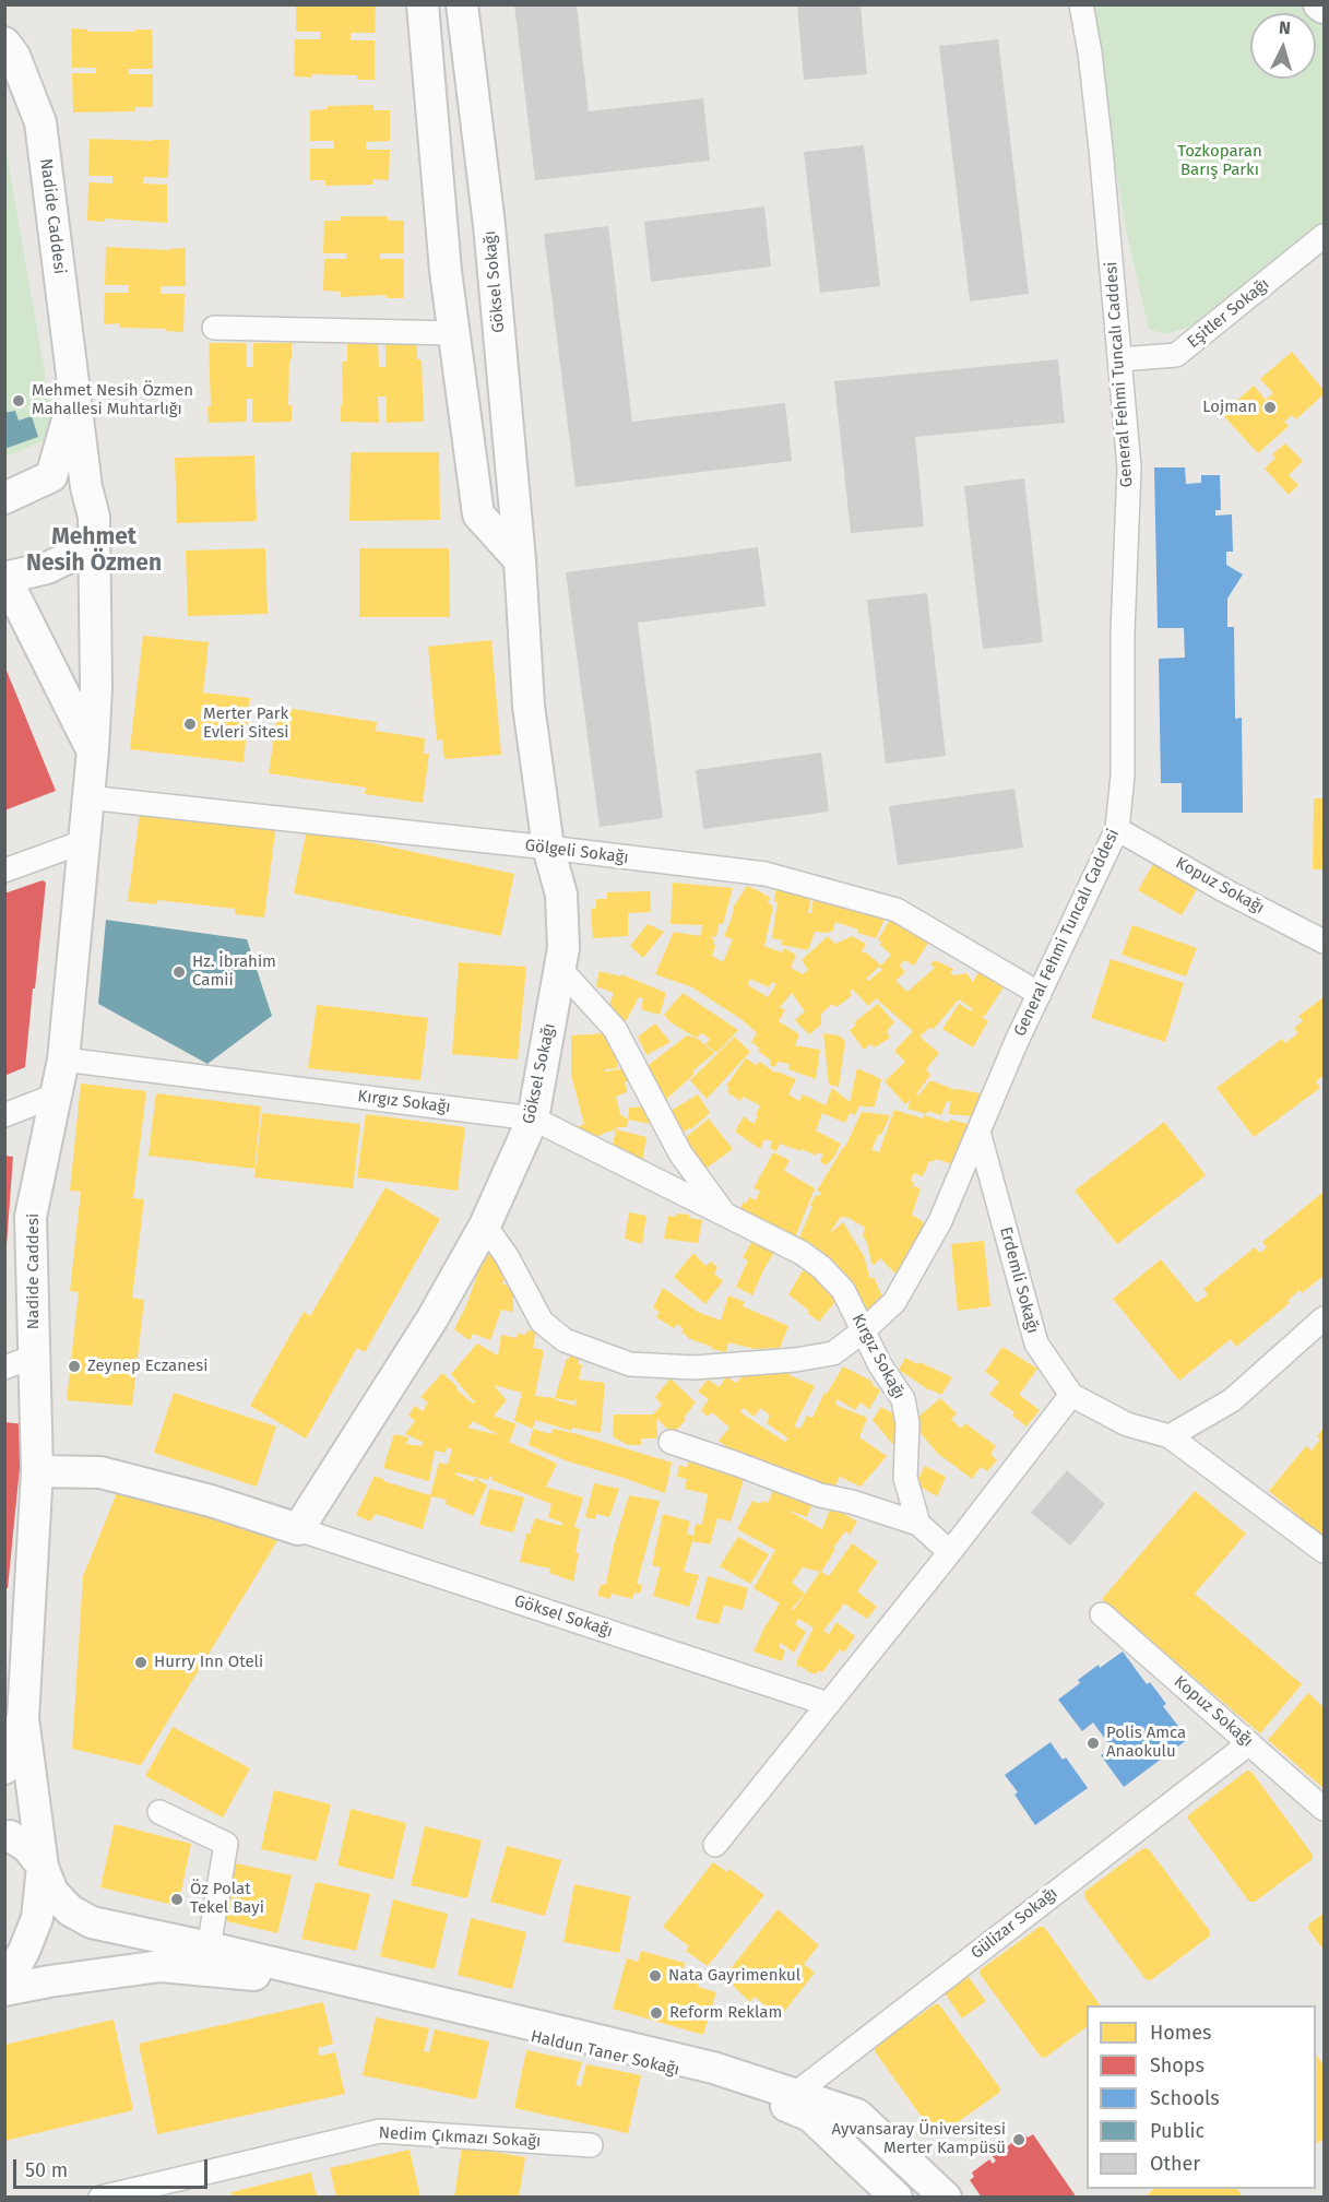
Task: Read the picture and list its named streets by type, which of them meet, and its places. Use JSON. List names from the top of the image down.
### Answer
{
  "streets": {
    "main road": ["Nadide Caddesi", "Göksel Sokağı", "Haldun Taner Sokağı"],
    "street": [
      "Eşitler Sokağı",
      "General Fehmi Tuncalı Caddesi",
      "Gölgeli Sokağı",
      "Kopuz Sokağı",
      "Kırgız Sokağı",
      "Erdemli Sokağı",
      "Gülizar Sokağı",
      "Nedim Çıkmazı Sokağı"
    ]
  },
  "crossings": [
    ["Nadide Caddesi", "Göksel Sokağı"],
    ["Nadide Caddesi", "Gölgeli Sokağı"],
    ["Nadide Caddesi", "Kırgız Sokağı"],
    ["Göksel Sokağı", "General Fehmi Tuncalı Caddesi"],
    ["Göksel Sokağı", "Gölgeli Sokağı"],
    ["Göksel Sokağı", "Kırgız Sokağı"],
    ["Eşitler Sokağı", "General Fehmi Tuncalı Caddesi"],
    ["General Fehmi Tuncalı Caddesi", "Gölgeli Sokağı"],
    ["General Fehmi Tuncalı Caddesi", "Kopuz Sokağı"],
    ["General Fehmi Tuncalı Caddesi", "Kırgız Sokağı"],
    ["General Fehmi Tuncalı Caddesi", "Erdemli Sokağı"],
    ["Kopuz Sokağı", "Gülizar Sokağı"],
    ["Gülizar Sokağı", "Haldun Taner Sokağı"]
  ],
  "districts": ["Mehmet Nesih Özmen"],
  "parks": ["Tozkoparan Barış Parkı"],
  "places": [
    "Mehmet Nesih Özmen Mahallesi Muhtarlığı",
    "Lojman",
    "Merter Park Evleri Sitesi",
    "Hz. İbrahim Camii",
    "Zeynep Eczanesi",
    "Hurry Inn Oteli",
    "Polis Amca Anaokulu",
    "Öz Polat Tekel Bayi",
    "Nata Gayrimenkul",
    "Reform Reklam",
    "Ayvansaray Üniversitesi Merter Kampüsü"
  ],
  "legend": [
    "Homes",
    "Shops",
    "Schools",
    "Public",
    "Other"
  ],
  "scale_bar": "50 m",
  "north": "top"
}
